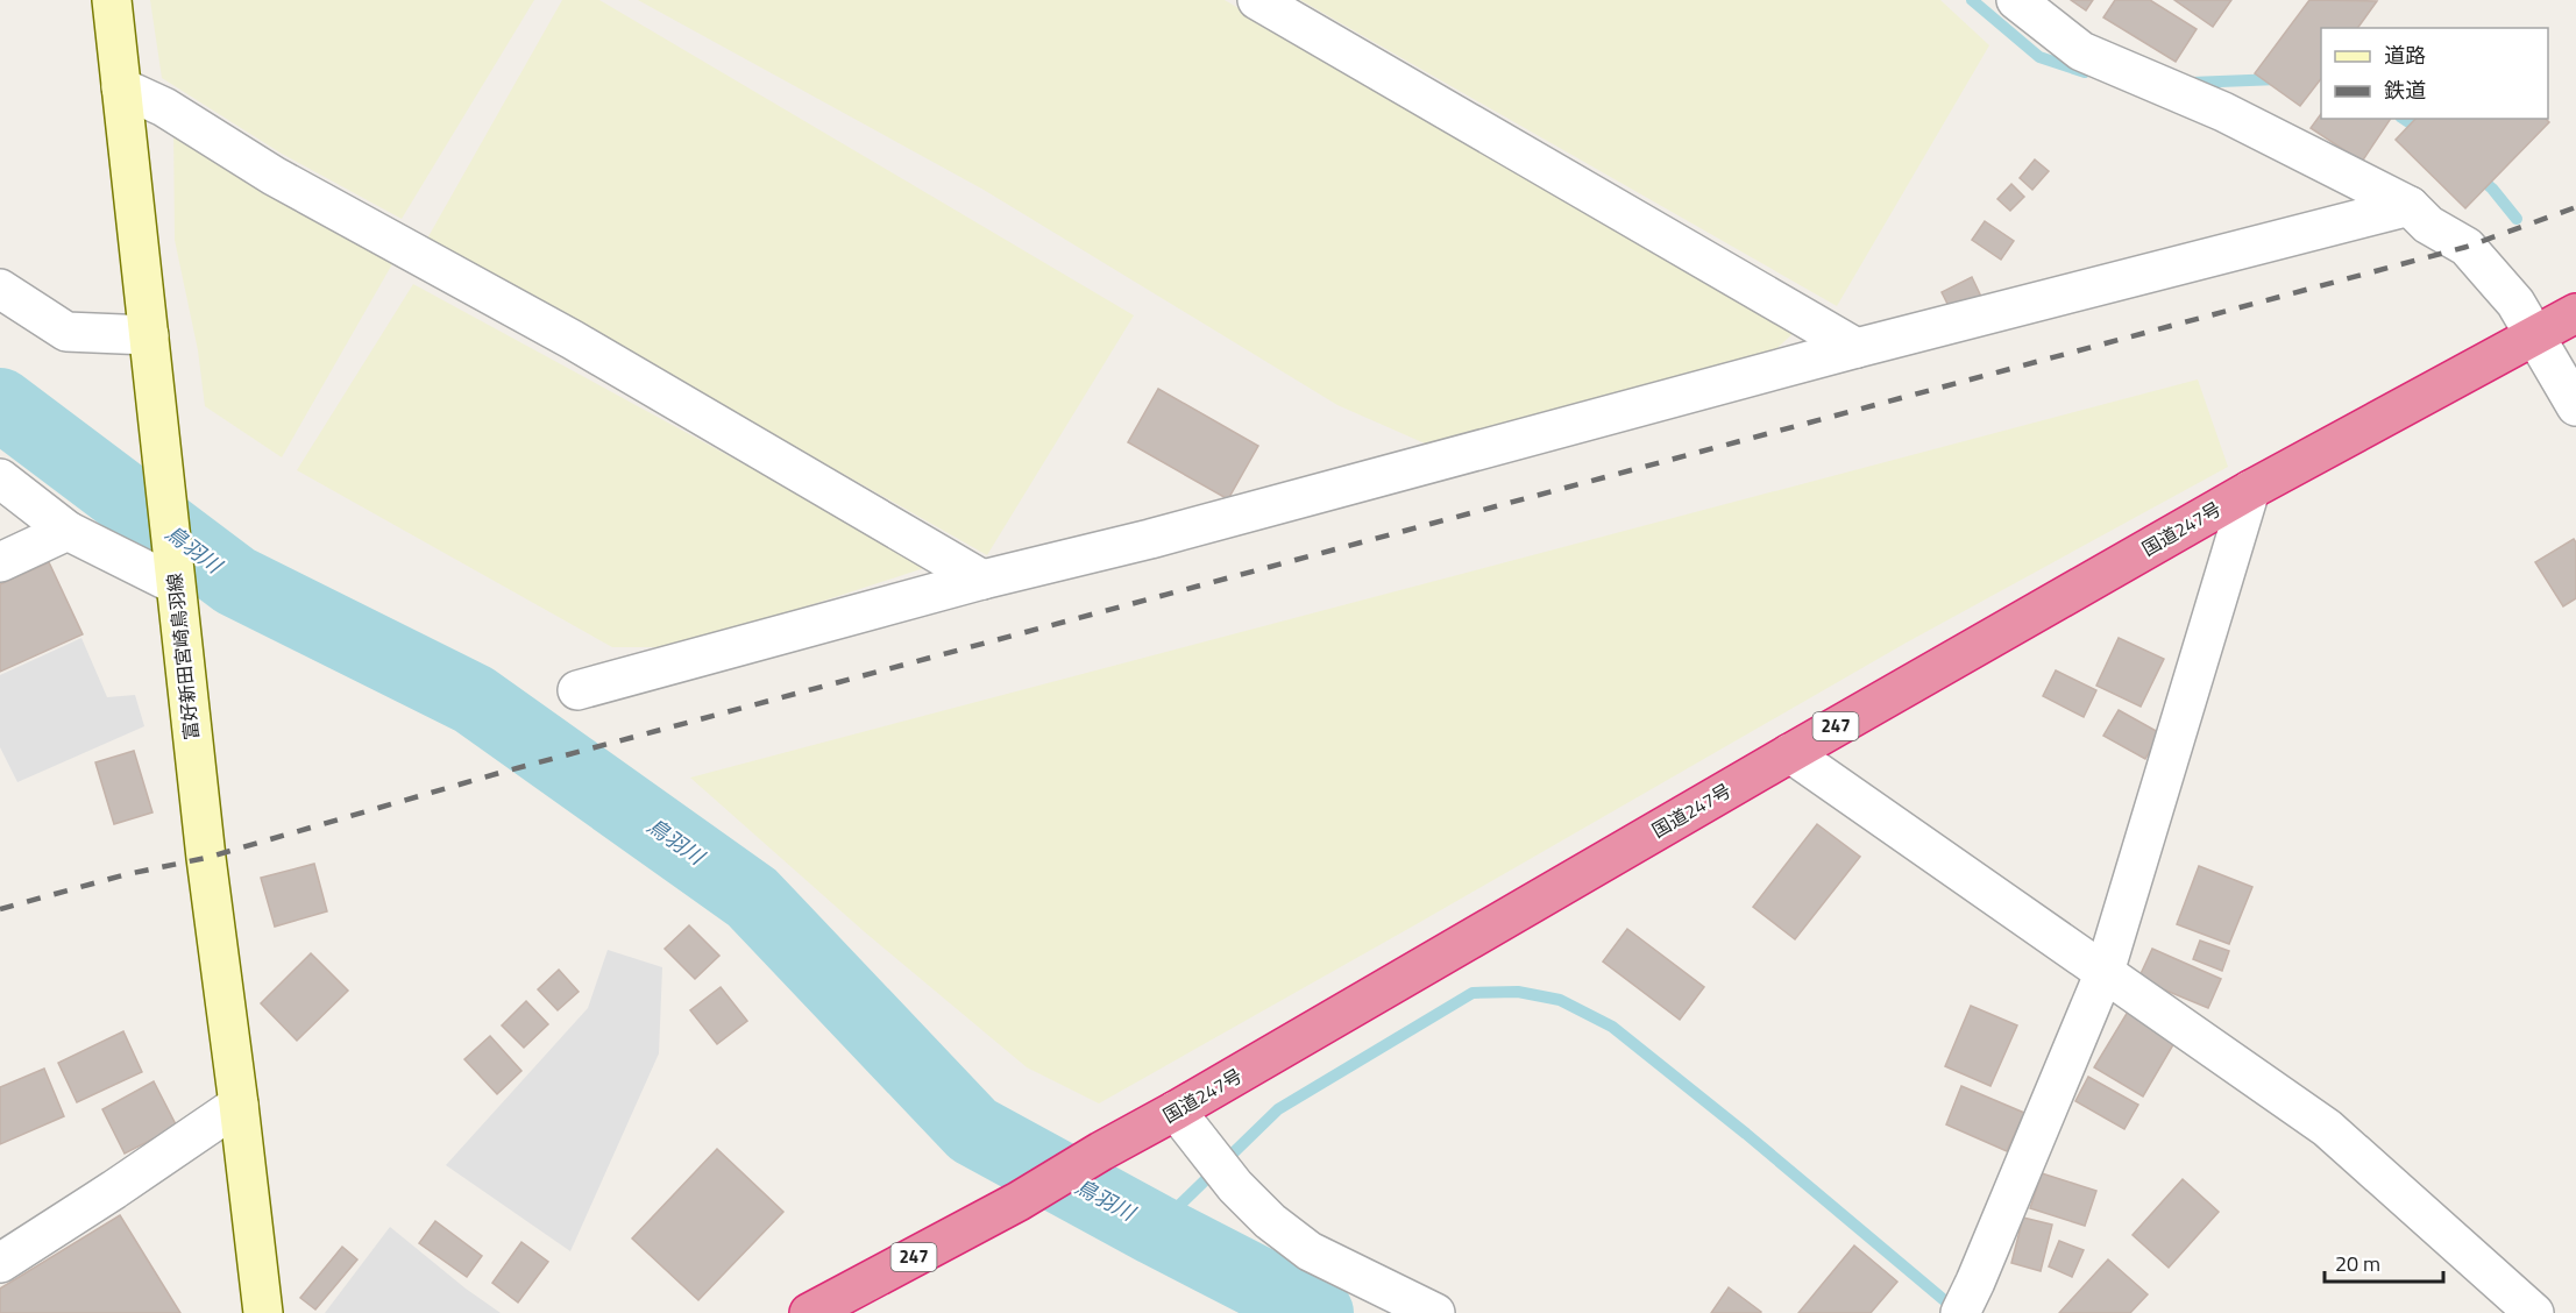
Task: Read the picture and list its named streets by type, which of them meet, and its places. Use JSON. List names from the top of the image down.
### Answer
{
  "streets": {
    "highway": ["国道247号", "247"],
    "main road": ["富好新田宮崎鳥羽線"]
  },
  "water": ["鳥羽川"],
  "legend": ["道路", "鉄道"],
  "scale_bar": "20 m"
}
